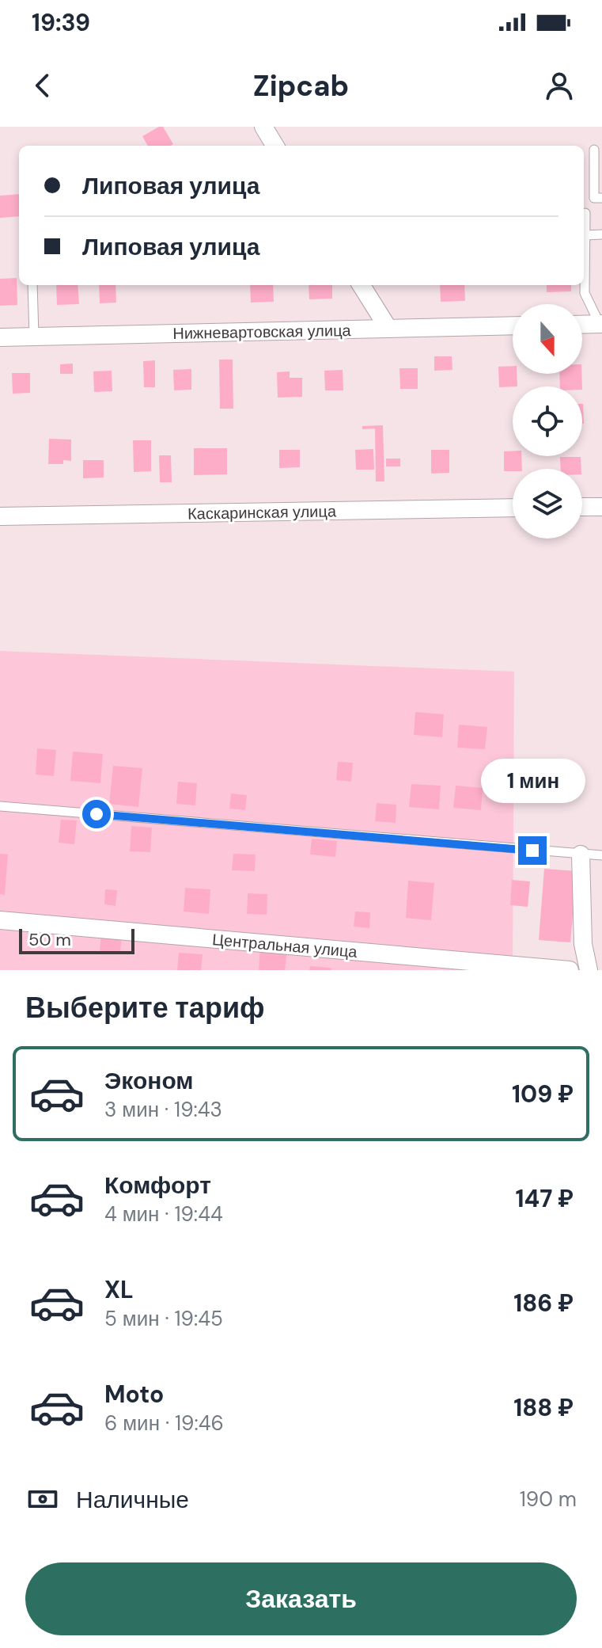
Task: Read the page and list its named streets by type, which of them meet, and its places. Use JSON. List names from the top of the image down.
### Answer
{
  "streets": {
    "street": ["Нижневартовская улица", "Каскаринская улица", "Центральная улица"]
  },
  "scale_bar": "50 m",
  "north": "bottom",
  "page": {
    "status": "19:39",
    "header": "Zipcab",
    "banner": ["Липовая улица", "Липовая улица"],
    "bubble": "1 мин",
    "scale": "50 m",
    "heading": "Выберите тариф",
    "list": [
      {
        "name": "Эконом",
        "note": "3 мин · 19:43",
        "value": "109 ₽"
      },
      {
        "name": "Комфорт",
        "note": "4 мин · 19:44",
        "value": "147 ₽"
      },
      {
        "name": "XL",
        "note": "5 мин · 19:45",
        "value": "186 ₽"
      },
      {
        "name": "Moto",
        "note": "6 мин · 19:46",
        "value": "188 ₽"
      }
    ],
    "pay": ["Наличные", "190 m"],
    "buttons": "Заказать"
  }
}
